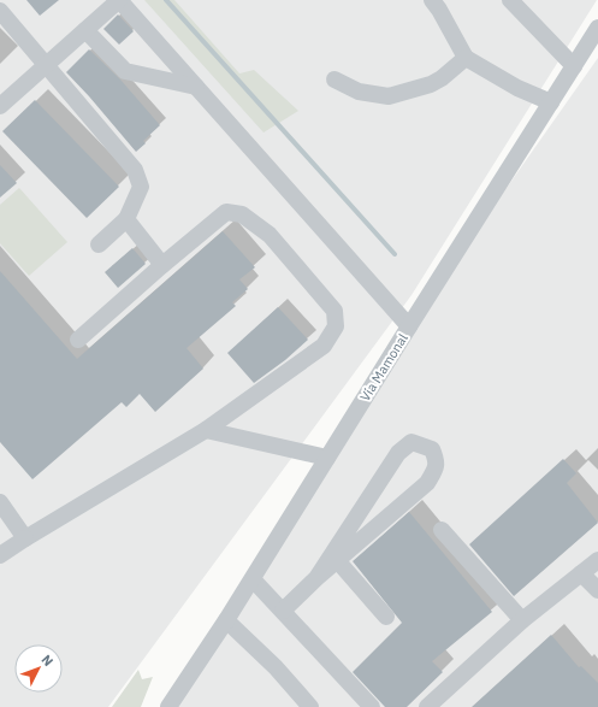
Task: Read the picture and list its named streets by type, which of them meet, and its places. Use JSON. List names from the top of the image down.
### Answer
{
  "streets": {
    "street": ["Vía Mamonal"]
  },
  "north": "top right"
}
